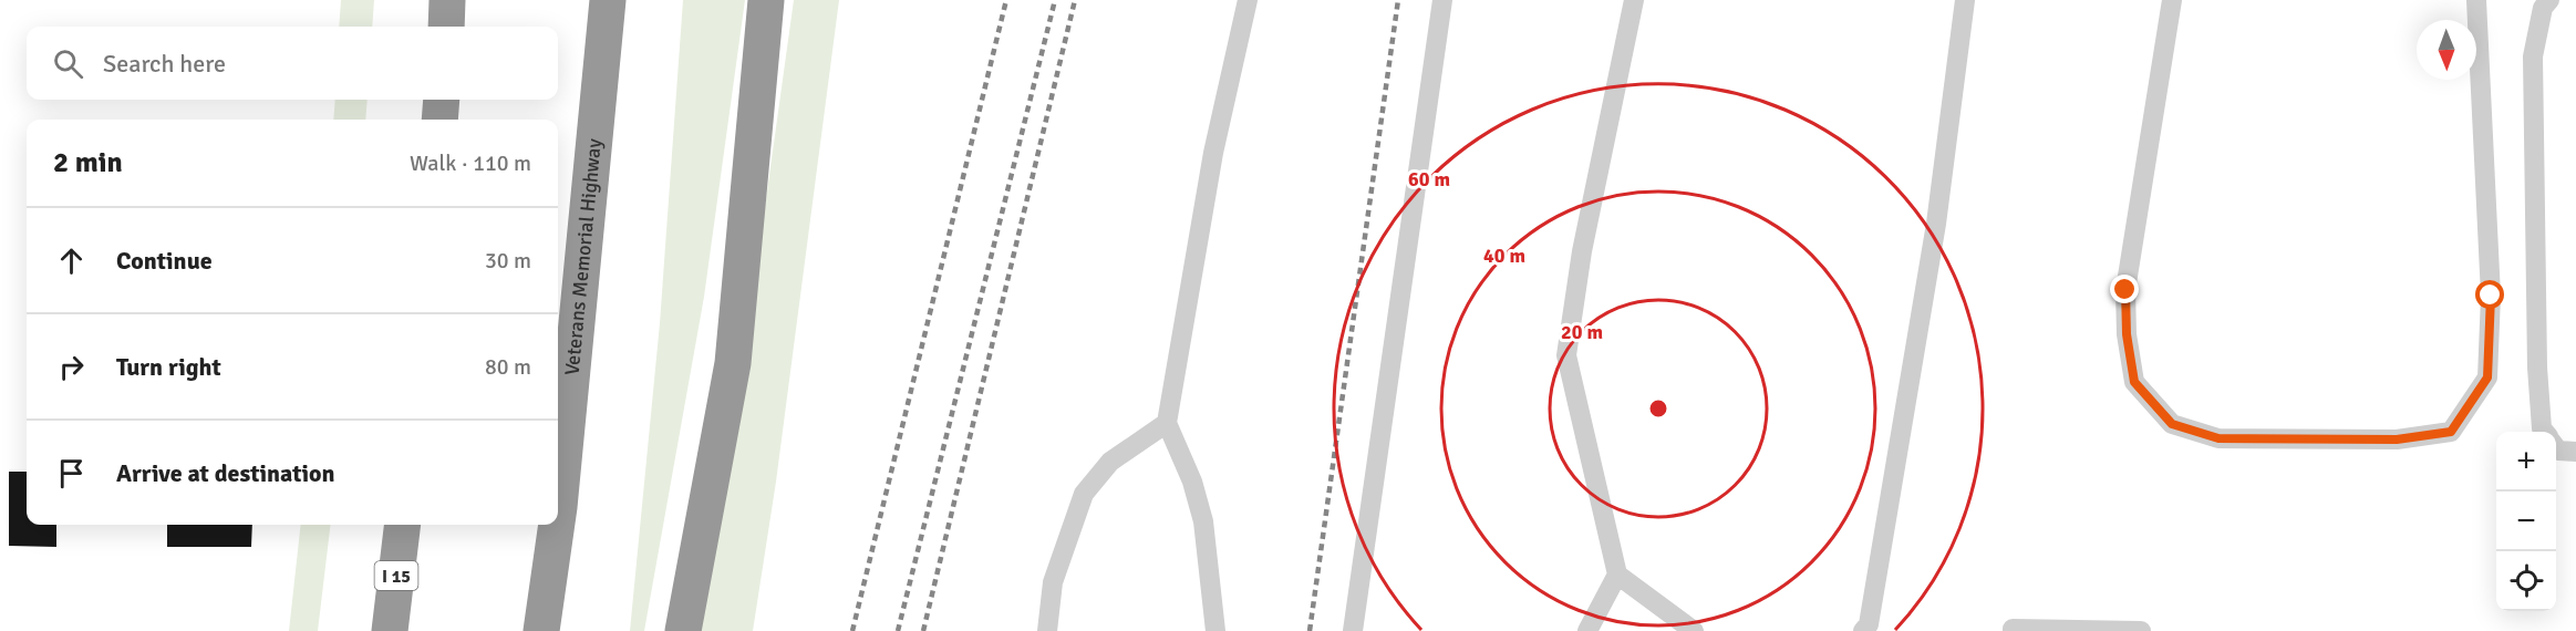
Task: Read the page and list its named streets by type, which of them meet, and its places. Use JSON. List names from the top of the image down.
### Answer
{
  "streets": {
    "highway": ["Veterans Memorial Highway", "I 15"]
  },
  "north": "bottom",
  "page": {
    "search": "Search here",
    "heading": ["2 min", "Walk · 110 m"],
    "list": [
      ["Continue", "30 m"],
      ["Turn right", "80 m"],
      "Arrive at destination"
    ],
    "map_buttons": ["+", "−"]
  },
  "rings": ["60 m", "40 m", "20 m"]
}
